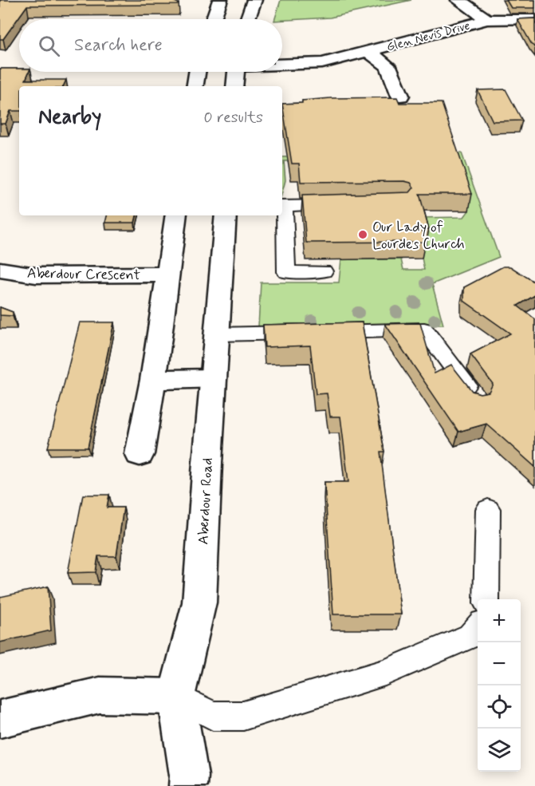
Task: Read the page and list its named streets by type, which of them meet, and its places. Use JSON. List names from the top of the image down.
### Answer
{
  "streets": {
    "street": ["Glen Nevis Drive", "Aberdour Crescent", "Aberdour Road"]
  },
  "places": ["Our Lady of Lourdes Church"],
  "page": {
    "search": "Search here",
    "heading": ["Nearby", "0 results"],
    "map_buttons": ["+", "−"]
  }
}
